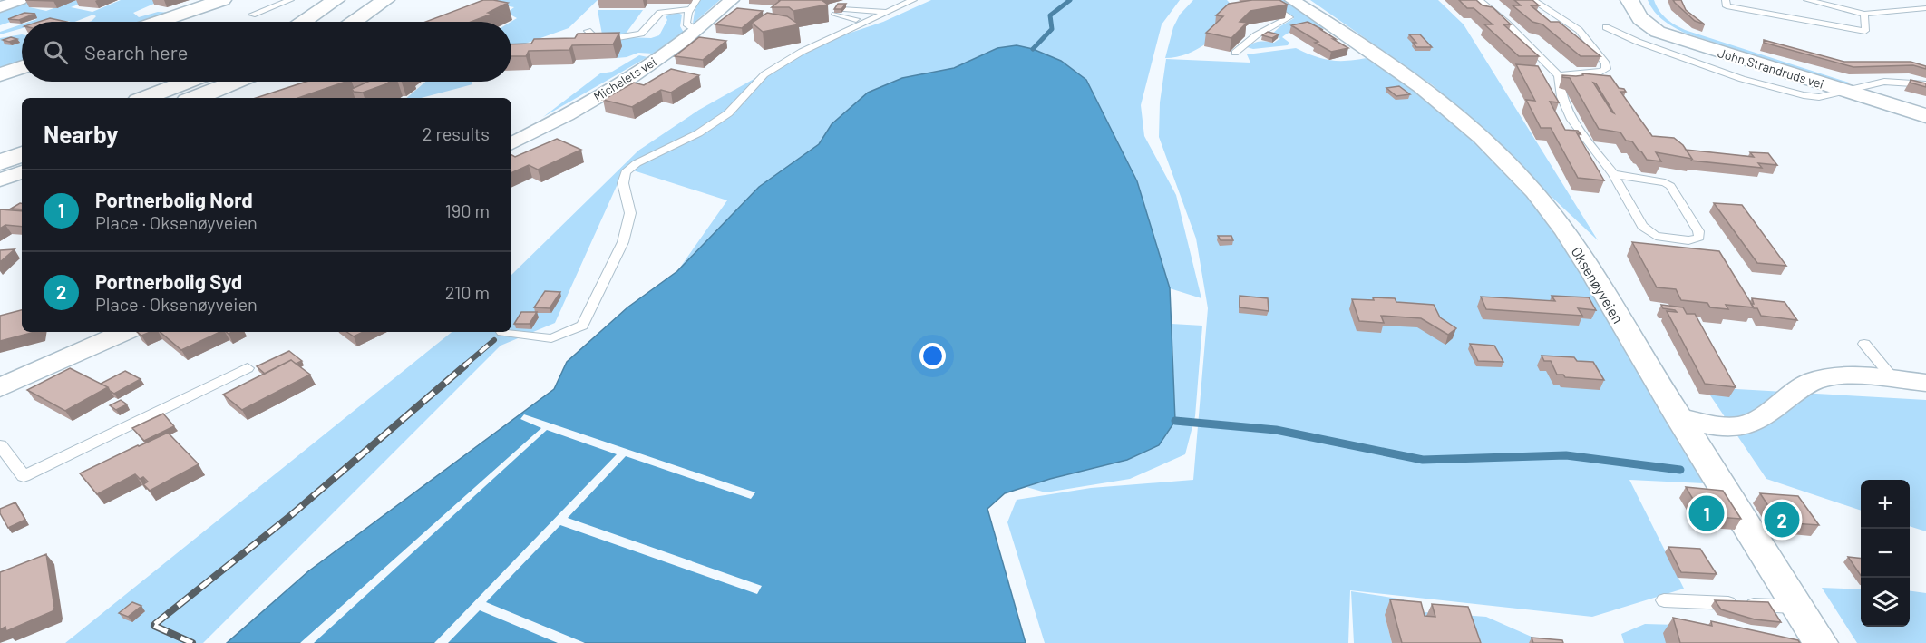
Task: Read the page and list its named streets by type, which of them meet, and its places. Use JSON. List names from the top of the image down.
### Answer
{
  "streets": {
    "main road": ["John Strandruds vei"],
    "street": ["Michelets vei", "Oksenøyveien"]
  },
  "page": {
    "search": "Search here",
    "heading": ["Nearby", "2 results"],
    "list": [
      {
        "mark": "1",
        "name": "Portnerbolig Nord",
        "note": "Place · Oksenøyveien",
        "value": "190 m"
      },
      {
        "mark": "2",
        "name": "Portnerbolig Syd",
        "note": "Place · Oksenøyveien",
        "value": "210 m"
      }
    ],
    "map_buttons": ["+", "−"],
    "pins": ["1", "2"]
  }
}
